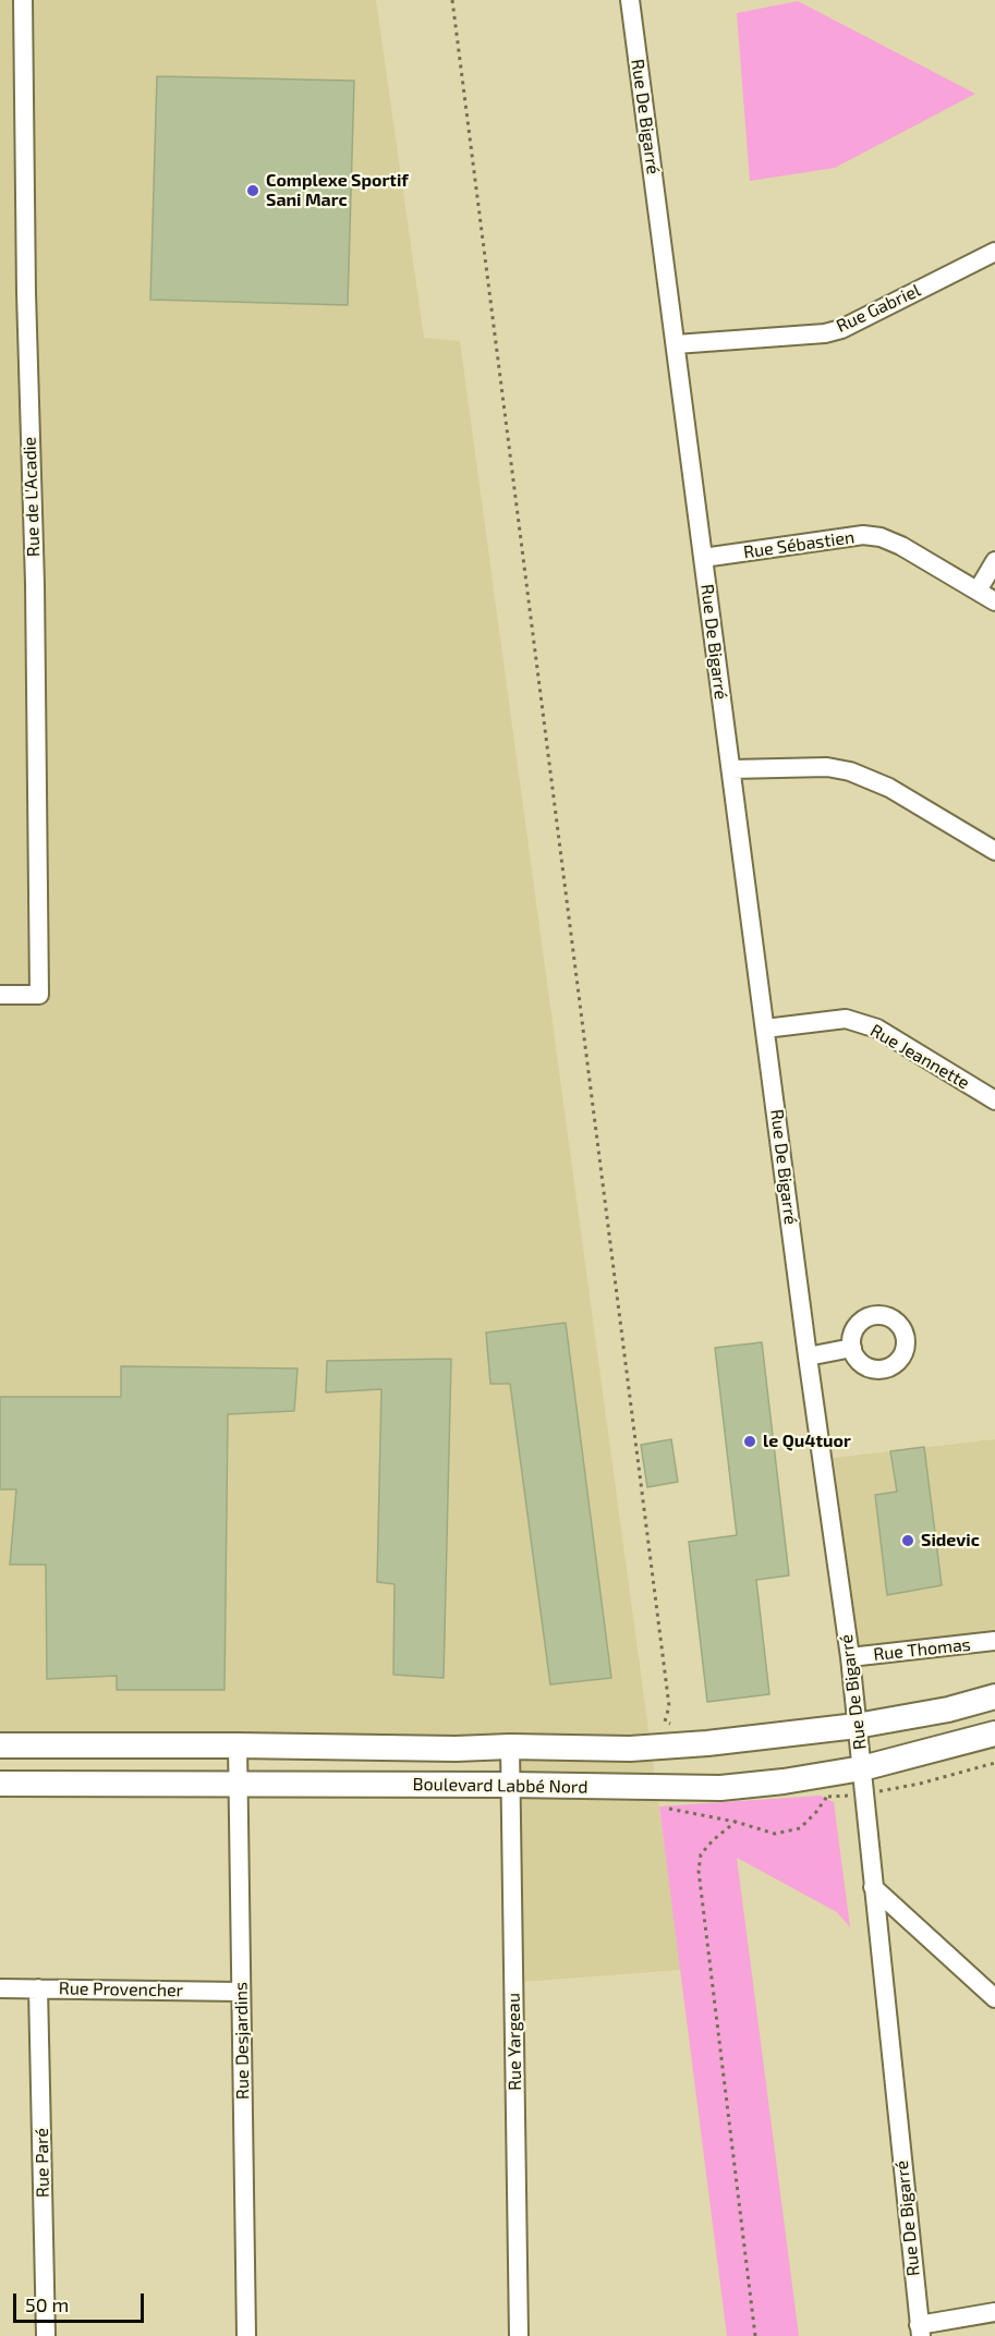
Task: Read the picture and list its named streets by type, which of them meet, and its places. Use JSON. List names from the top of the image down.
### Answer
{
  "streets": {
    "main road": ["Boulevard Labbé Nord"],
    "street": [
      "Rue De Bigarré",
      "Rue Gabriel",
      "Rue de L'Acadie",
      "Rue Sébastien",
      "Rue Jeannette",
      "Rue Thomas",
      "Rue Provencher",
      "Rue Desjardins",
      "Rue Yargeau",
      "Rue Paré"
    ]
  },
  "crossings": [
    ["Rue De Bigarré", "Rue Gabriel"],
    ["Rue De Bigarré", "Rue Sébastien"],
    ["Rue De Bigarré", "Rue Jeannette"],
    ["Rue De Bigarré", "Rue Thomas"],
    ["Rue De Bigarré", "Boulevard Labbé Nord"],
    ["Boulevard Labbé Nord", "Rue Desjardins"],
    ["Boulevard Labbé Nord", "Rue Yargeau"],
    ["Rue Provencher", "Rue Desjardins"],
    ["Rue Provencher", "Rue Paré"]
  ],
  "places": ["Complexe Sportif Sani Marc", "le Qu4tuor", "Sidevic"],
  "scale_bar": "50 m"
}
